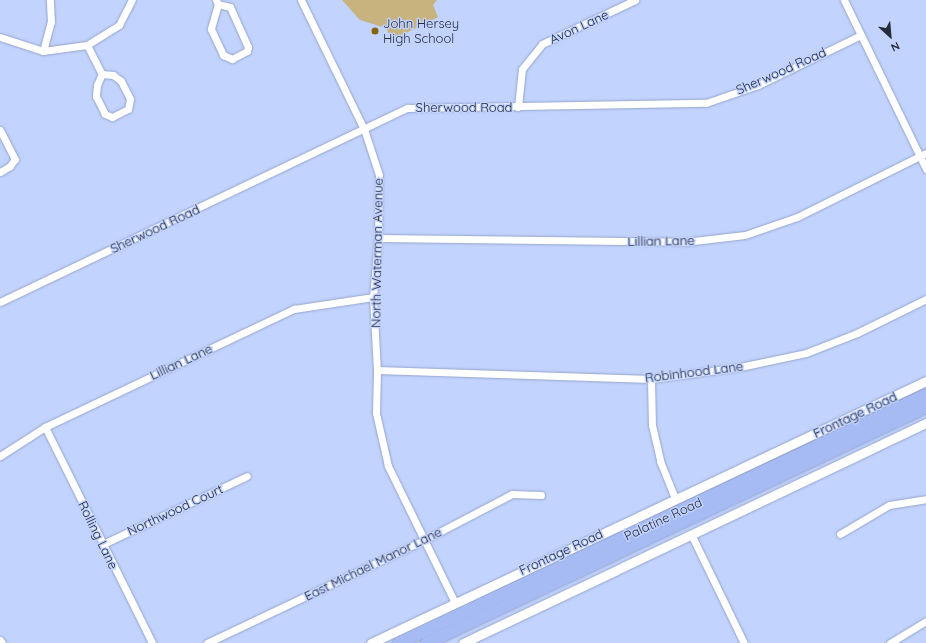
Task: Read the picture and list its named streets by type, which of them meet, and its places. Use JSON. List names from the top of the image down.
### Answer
{
  "streets": {
    "highway": ["Palatine Road"],
    "street": [
      "Avon Lane",
      "Sherwood Road",
      "Lillian Lane",
      "North Waterman Avenue",
      "Robinhood Lane",
      "Frontage Road",
      "Northwood Court",
      "Rolling Lane",
      "East Michael Manor Lane"
    ]
  },
  "crossings": [
    ["Avon Lane", "Sherwood Road"],
    ["Sherwood Road", "North Waterman Avenue"],
    ["Lillian Lane", "North Waterman Avenue"],
    ["Lillian Lane", "Rolling Lane"],
    ["North Waterman Avenue", "Robinhood Lane"],
    ["North Waterman Avenue", "Frontage Road"],
    ["North Waterman Avenue", "East Michael Manor Lane"],
    ["Northwood Court", "Rolling Lane"]
  ],
  "places": ["John Hersey High School"],
  "north": "bottom right"
}
